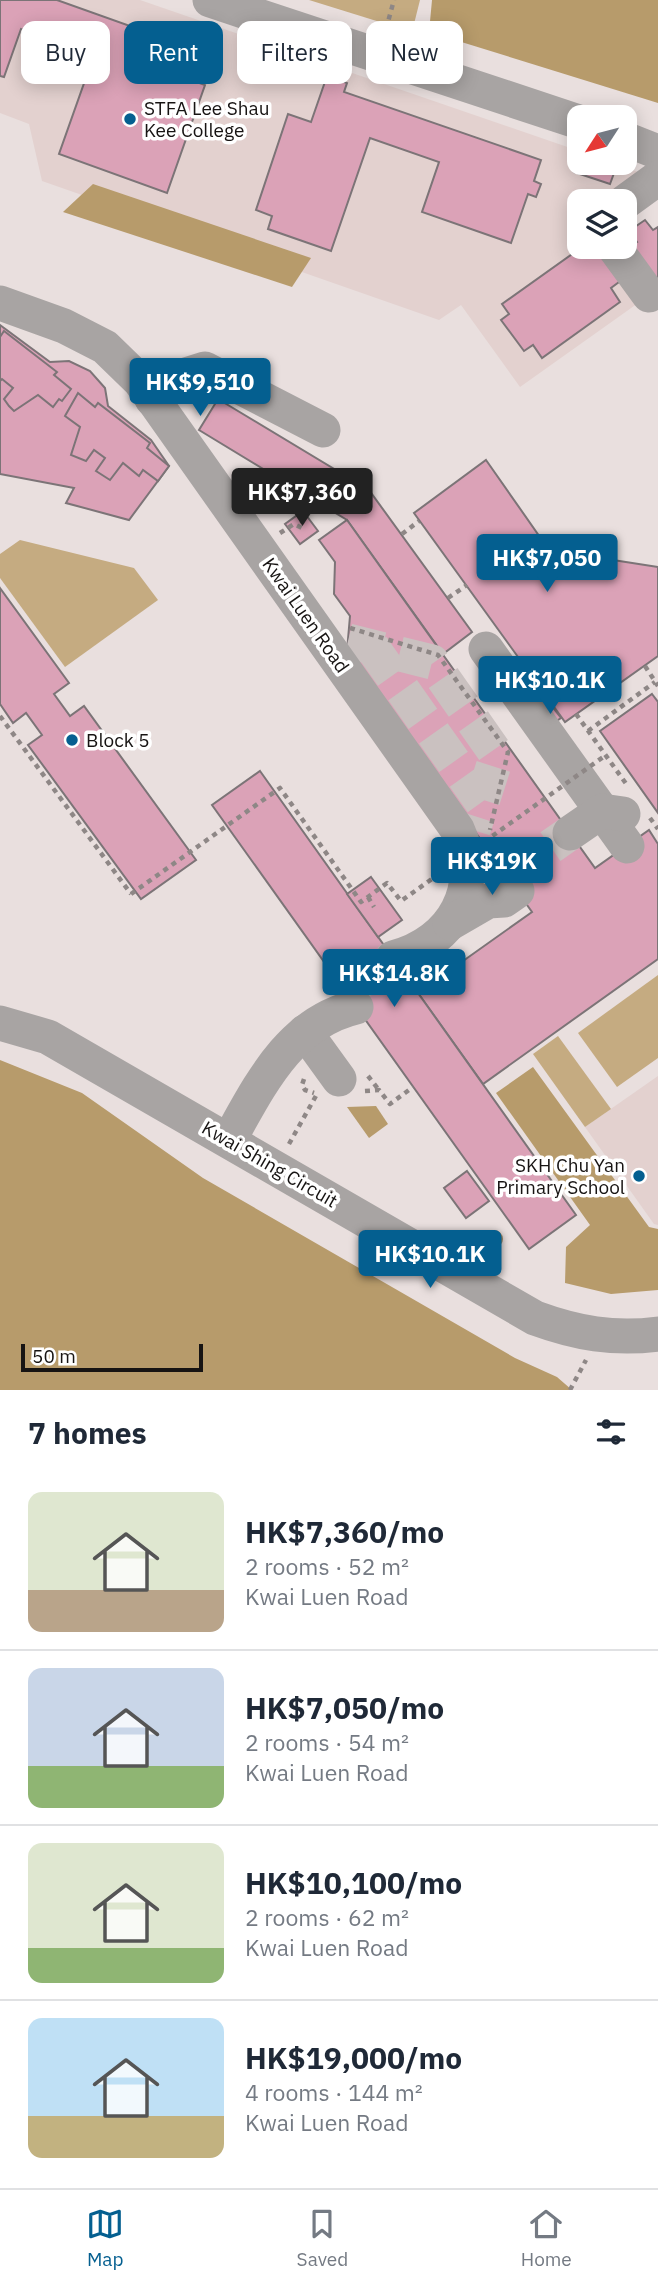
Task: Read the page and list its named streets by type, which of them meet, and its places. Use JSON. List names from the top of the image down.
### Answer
{
  "streets": {
    "street": ["Kwai Luen Road", "Kwai Shing Circuit"]
  },
  "places": ["STFA Lee Shau Kee College", "Block 5", "SKH Chu Yan Primary School"],
  "scale_bar": "50 m",
  "north": "bottom left",
  "page": {
    "chip": [
      "Buy",
      "Rent",
      "Filters",
      "New"
    ],
    "price": [
      "HK$9,510",
      "HK$7,360",
      "HK$7,050",
      "HK$10.1K",
      "HK$19K",
      "HK$14.8K",
      "HK$10.1K"
    ],
    "scale": "50 m",
    "heading": "7 homes",
    "list": [
      {
        "name": "HK$7,360/mo",
        "note": "2 rooms · 52 m² · Kwai Luen Road"
      },
      {
        "name": "HK$7,050/mo",
        "note": "2 rooms · 54 m² · Kwai Luen Road"
      },
      {
        "name": "HK$10,100/mo",
        "note": "2 rooms · 62 m² · Kwai Luen Road"
      },
      {
        "name": "HK$19,000/mo",
        "note": "4 rooms · 144 m² · Kwai Luen Road"
      }
    ],
    "tabs": ["Map", "Saved", "Home"]
  }
}
